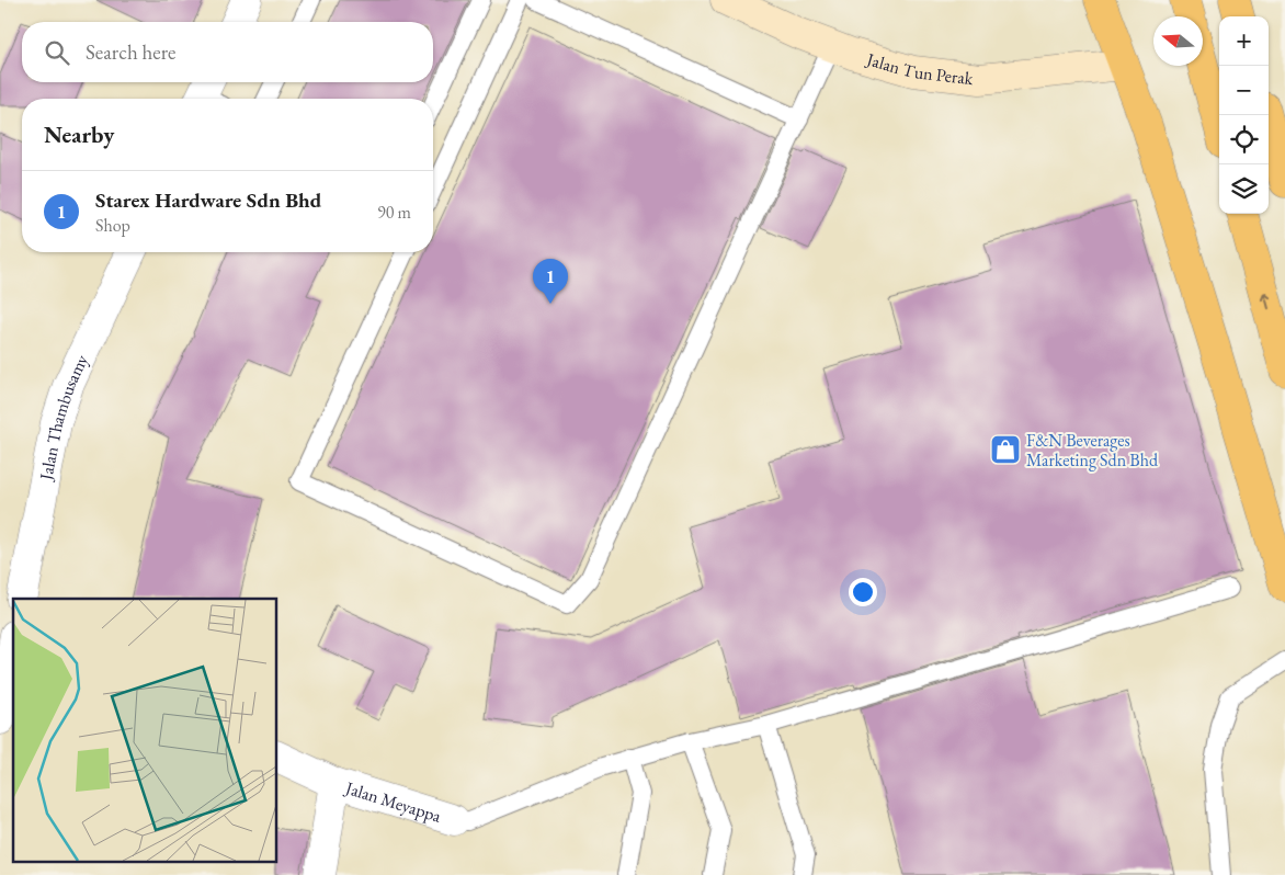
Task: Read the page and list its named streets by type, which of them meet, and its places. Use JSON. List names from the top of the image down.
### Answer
{
  "streets": {
    "main road": ["Jalan Tun Perak"],
    "street": ["Jalan Thambusamy", "Jalan Meyappa"]
  },
  "places": {
    "shop": ["F&N Beverages Marketing Sdn Bhd"]
  },
  "north": "left",
  "page": {
    "map_buttons": ["+", "−"],
    "search": "Search here",
    "heading": "Nearby",
    "list": [
      {
        "mark": "1",
        "name": "Starex Hardware Sdn Bhd",
        "note": "Shop",
        "value": "90 m"
      }
    ],
    "pins": "1"
  }
}
